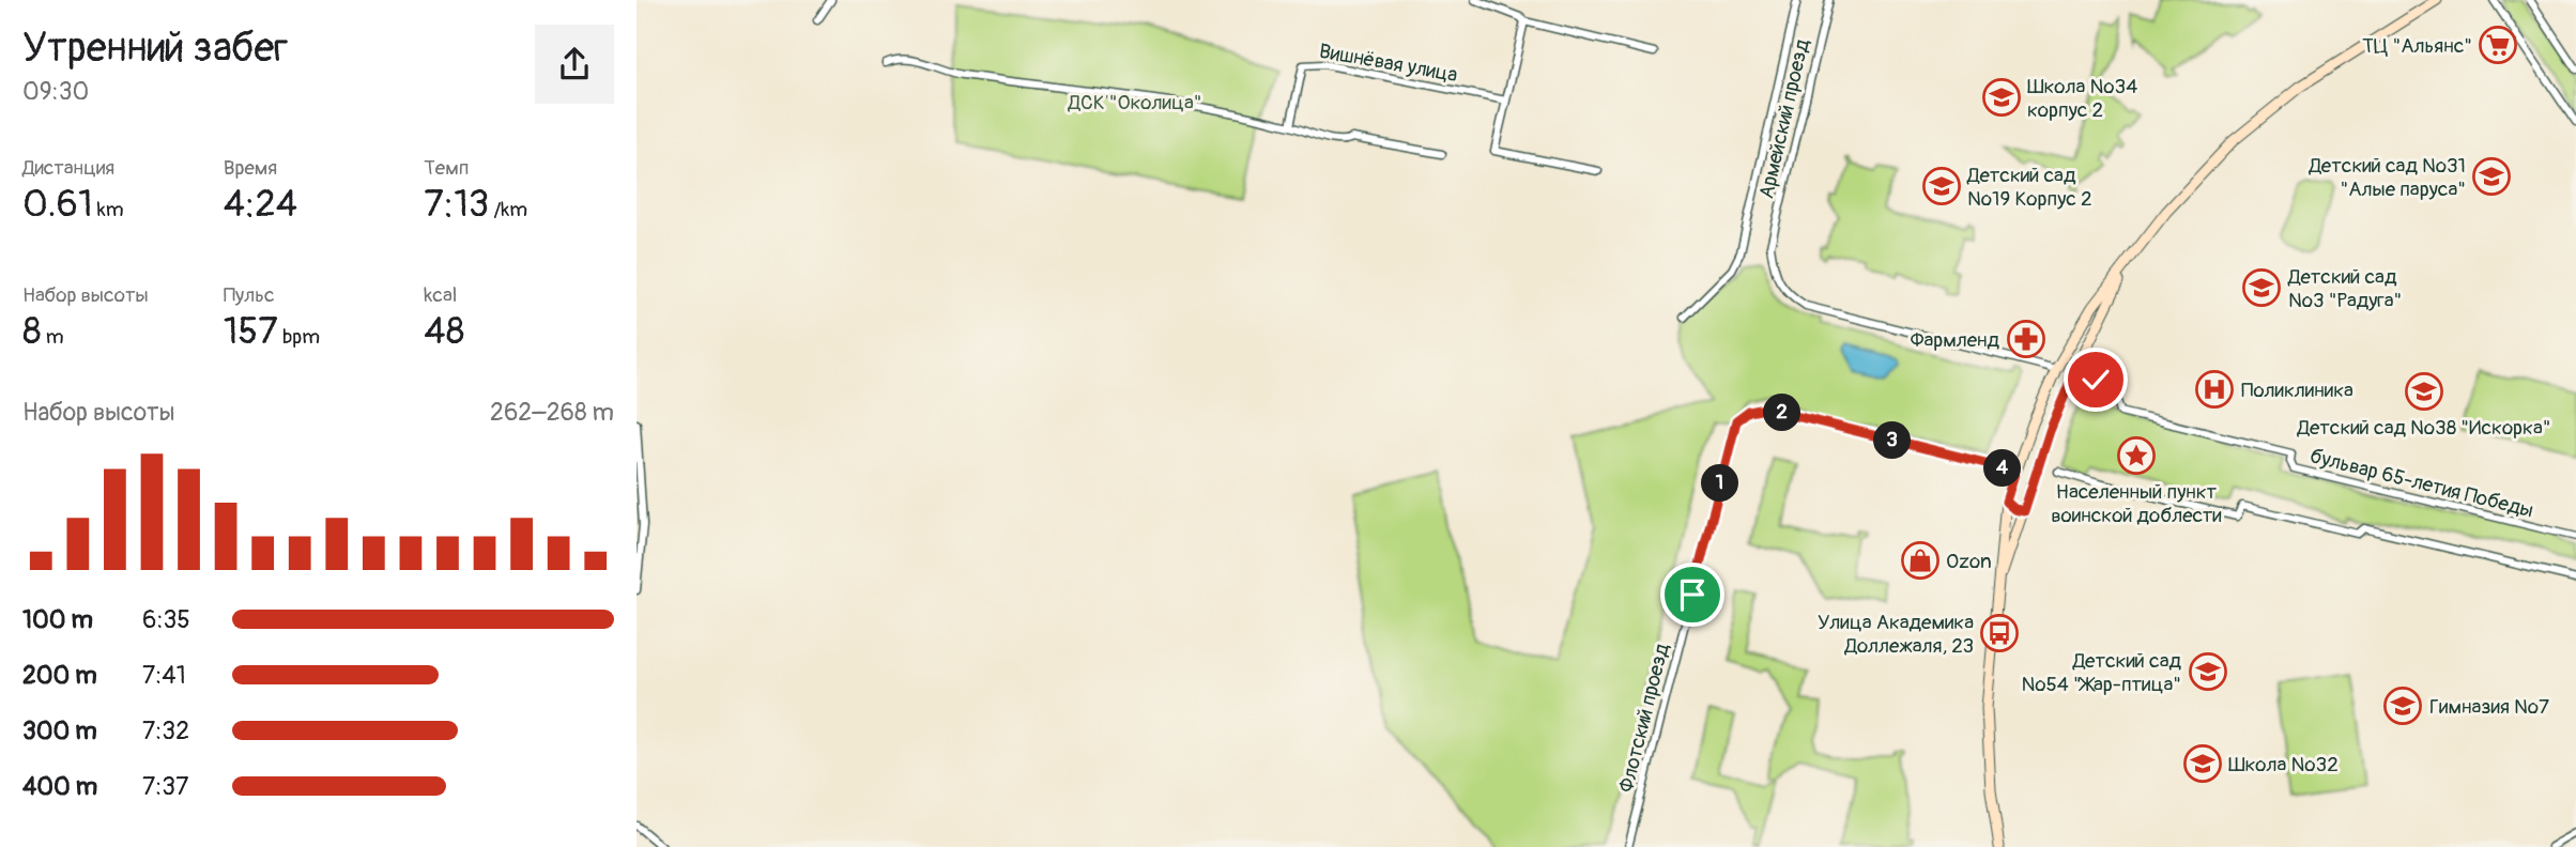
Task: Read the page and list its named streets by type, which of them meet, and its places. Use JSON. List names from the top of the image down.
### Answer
{
  "streets": {
    "street": [
      "Вишнёвая улица",
      "Армейский проезд",
      "бульвар 65-летия Победы",
      "Флотский проезд"
    ]
  },
  "parks": ["ДСК \"Околица\""],
  "places": {
    "supermarket": ["ТЦ \"Альянс\""],
    "school or university": [
      "Школа №34 корпус 2",
      "Детский сад №31 \"Алые паруса\"",
      "Детский сад №19 Корпус 2",
      "Детский сад №3 \"Радуга\"",
      "Детский сад №38 \"Искорка\"",
      "Детский сад №54 \"Жар-птица\"",
      "Гимназия №7",
      "Школа №32"
    ],
    "pharmacy": ["Фармленд"],
    "hospital": ["Поликлиника"],
    "place": ["Населенный пункт воинской доблести"],
    "shop": ["Ozon"],
    "bus stop": ["Улица Академика Доллежаля, 23"]
  },
  "page": {
    "heading": ["Утренний забег", "09:30"],
    "stats": [
      ["Дистанция", "0.61 km"],
      ["Время", "4:24"],
      ["Темп", "7:13 /km"],
      ["Набор высоты", "8 m"],
      ["Пульс", "157 bpm"],
      ["kcal", "48"]
    ],
    "chart": ["Набор высоты", "262–268 m"],
    "pins": [
      "2",
      "3",
      "4",
      "1"
    ],
    "list": [
      {
        "name": "100 m",
        "note": "6:35"
      },
      {
        "name": "200 m",
        "note": "7:41"
      },
      {
        "name": "300 m",
        "note": "7:32"
      },
      {
        "name": "400 m",
        "note": "7:37"
      }
    ]
  }
}
